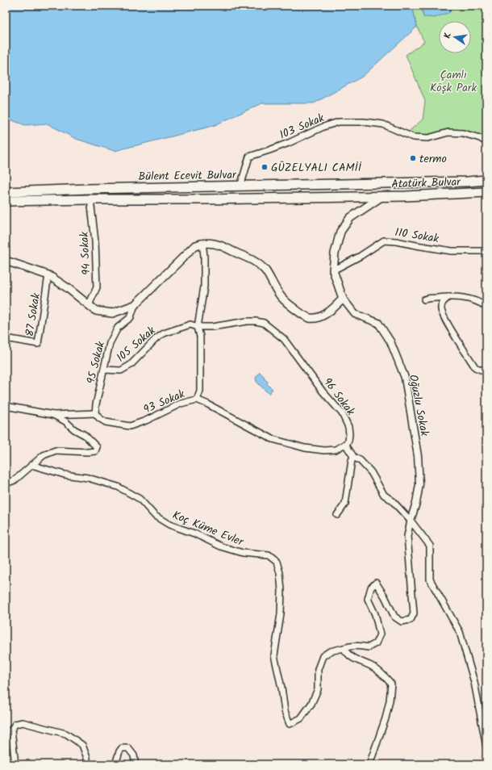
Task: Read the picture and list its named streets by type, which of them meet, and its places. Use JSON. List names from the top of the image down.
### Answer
{
  "streets": {
    "highway": ["Bülent Ecevit Bulvar", "Atatürk Bulvar"],
    "street": [
      "103 Sokak",
      "110 Sokak",
      "94 Sokak",
      "87 Sokak",
      "105 Sokak",
      "95 Sokak",
      "96 Sokak",
      "93 Sokak",
      "Oğuzlu Sokak",
      "Koç Küme Evler"
    ]
  },
  "crossings": [
    ["103 Sokak", "Bülent Ecevit Bulvar"],
    ["Bülent Ecevit Bulvar", "Atatürk Bulvar"],
    ["Bülent Ecevit Bulvar", "94 Sokak"],
    ["105 Sokak", "95 Sokak"],
    ["105 Sokak", "96 Sokak"],
    ["105 Sokak", "93 Sokak"],
    ["95 Sokak", "93 Sokak"],
    ["96 Sokak", "93 Sokak"],
    ["Oğuzlu Sokak", "Koç Küme Evler"]
  ],
  "parks": ["Çamlı Köşk Park"],
  "places": ["termo", "GÜZELYALI CAMİİ"],
  "north": "left"
}
